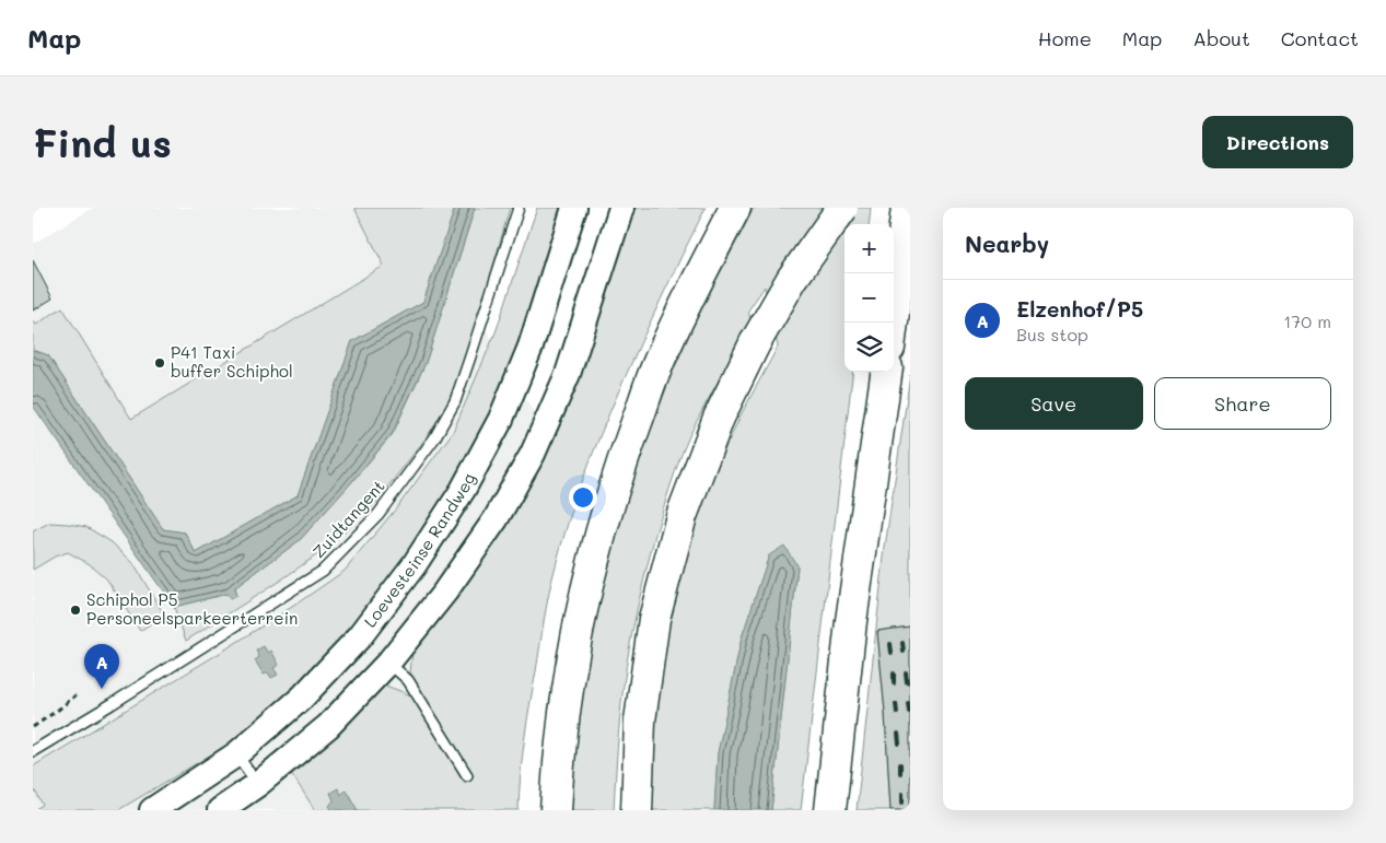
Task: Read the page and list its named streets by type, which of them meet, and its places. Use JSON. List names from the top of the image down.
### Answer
{
  "streets": {
    "street": ["Loevesteinse Randweg"],
    "lane": ["Zuidtangent"]
  },
  "places": ["P41 Taxi buffer Schiphol", "Schiphol P5 Personeelsparkeerterrein"],
  "page": {
    "header": "Map",
    "nav": [
      "Home",
      "Map",
      "About",
      "Contact"
    ],
    "buttons": [
      "Directions",
      ["Save", "Share"]
    ],
    "title": "Find us",
    "heading": "Nearby",
    "map_buttons": ["+", "−"],
    "list": [
      {
        "mark": "A",
        "name": "Elzenhof/P5",
        "note": "Bus stop",
        "value": "170 m"
      }
    ],
    "pins": "A"
  }
}
